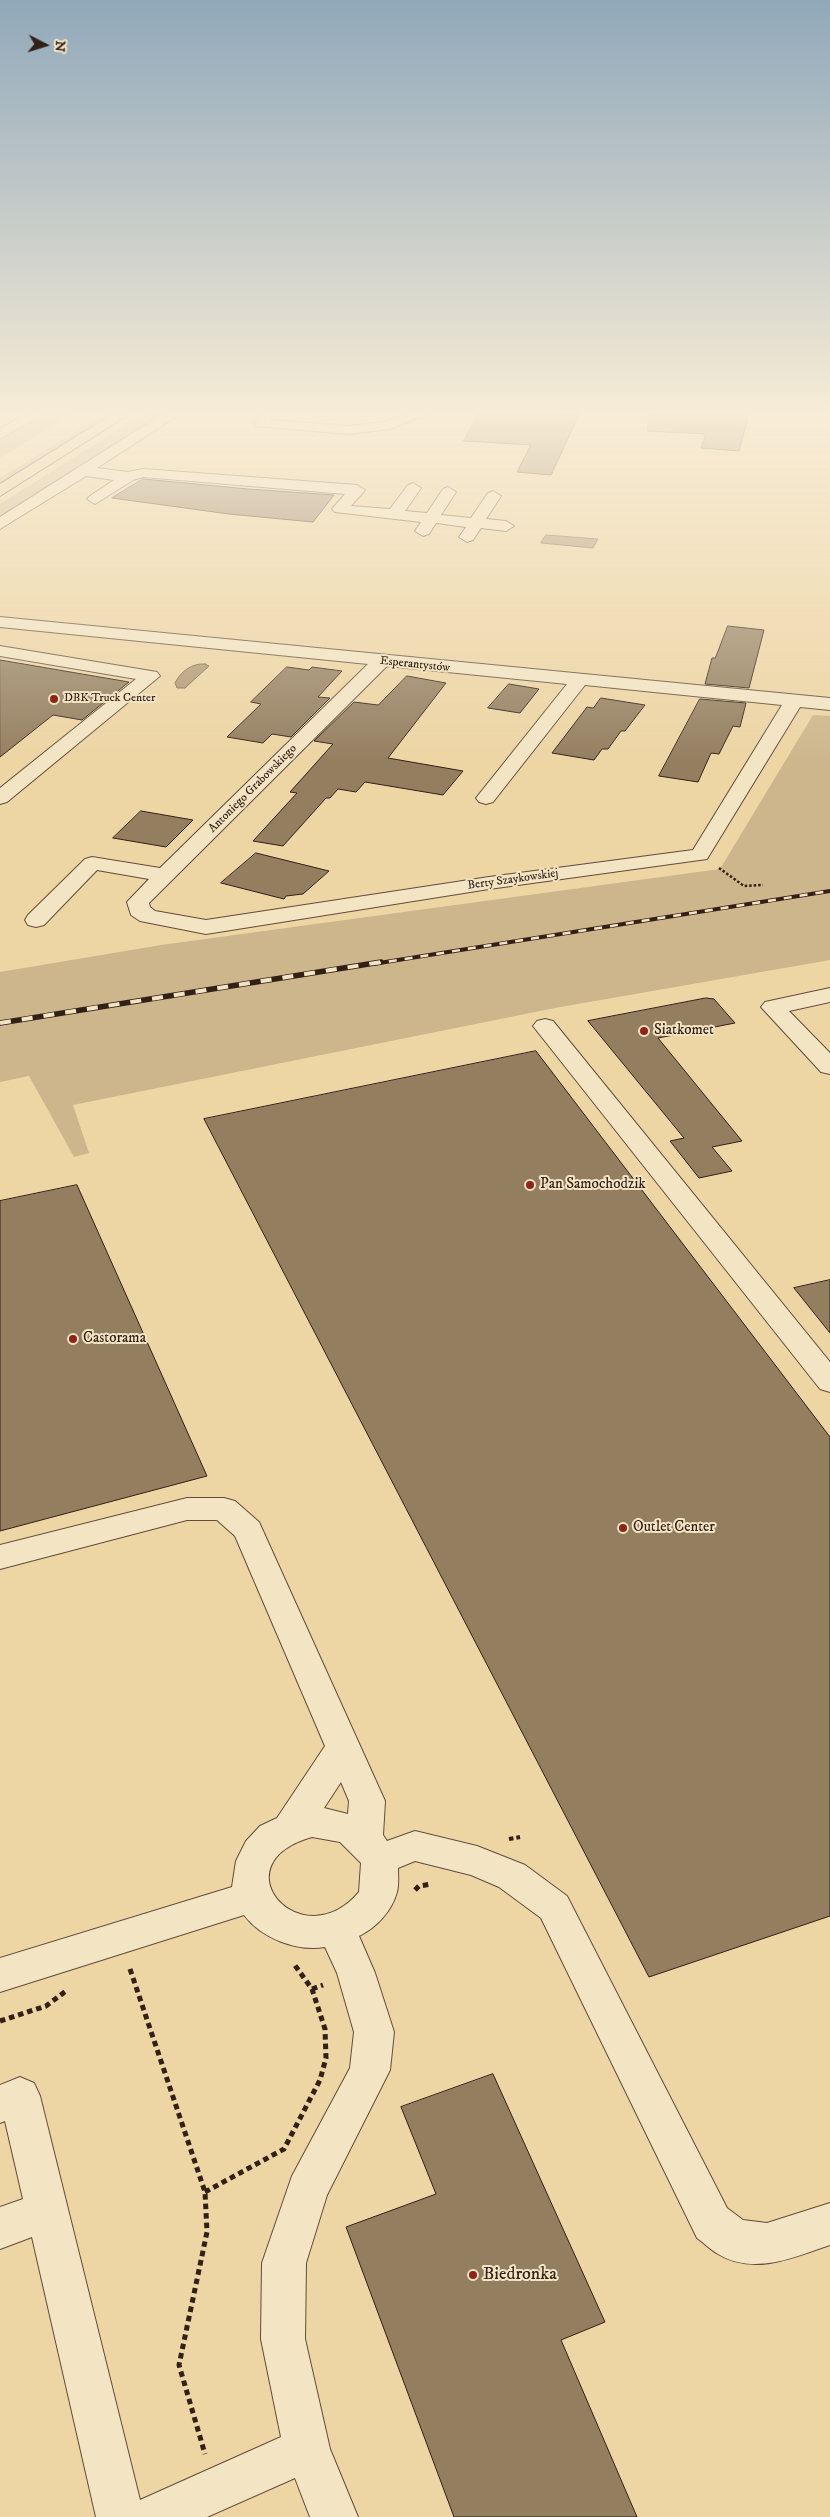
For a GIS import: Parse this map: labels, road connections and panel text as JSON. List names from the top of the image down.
{
  "streets": {
    "street": ["Esperantystów", "Antoniego Grabowskiego", "Berty Szaykowskiej"]
  },
  "crossings": [
    ["Esperantystów", "Antoniego Grabowskiego"],
    ["Antoniego Grabowskiego", "Berty Szaykowskiej"]
  ],
  "places": [
    "DBK Truck Center",
    "Siatkomet",
    "Pan Samochodzik",
    "Castorama",
    "Outlet Center",
    "Biedronka"
  ],
  "north": "right"
}
